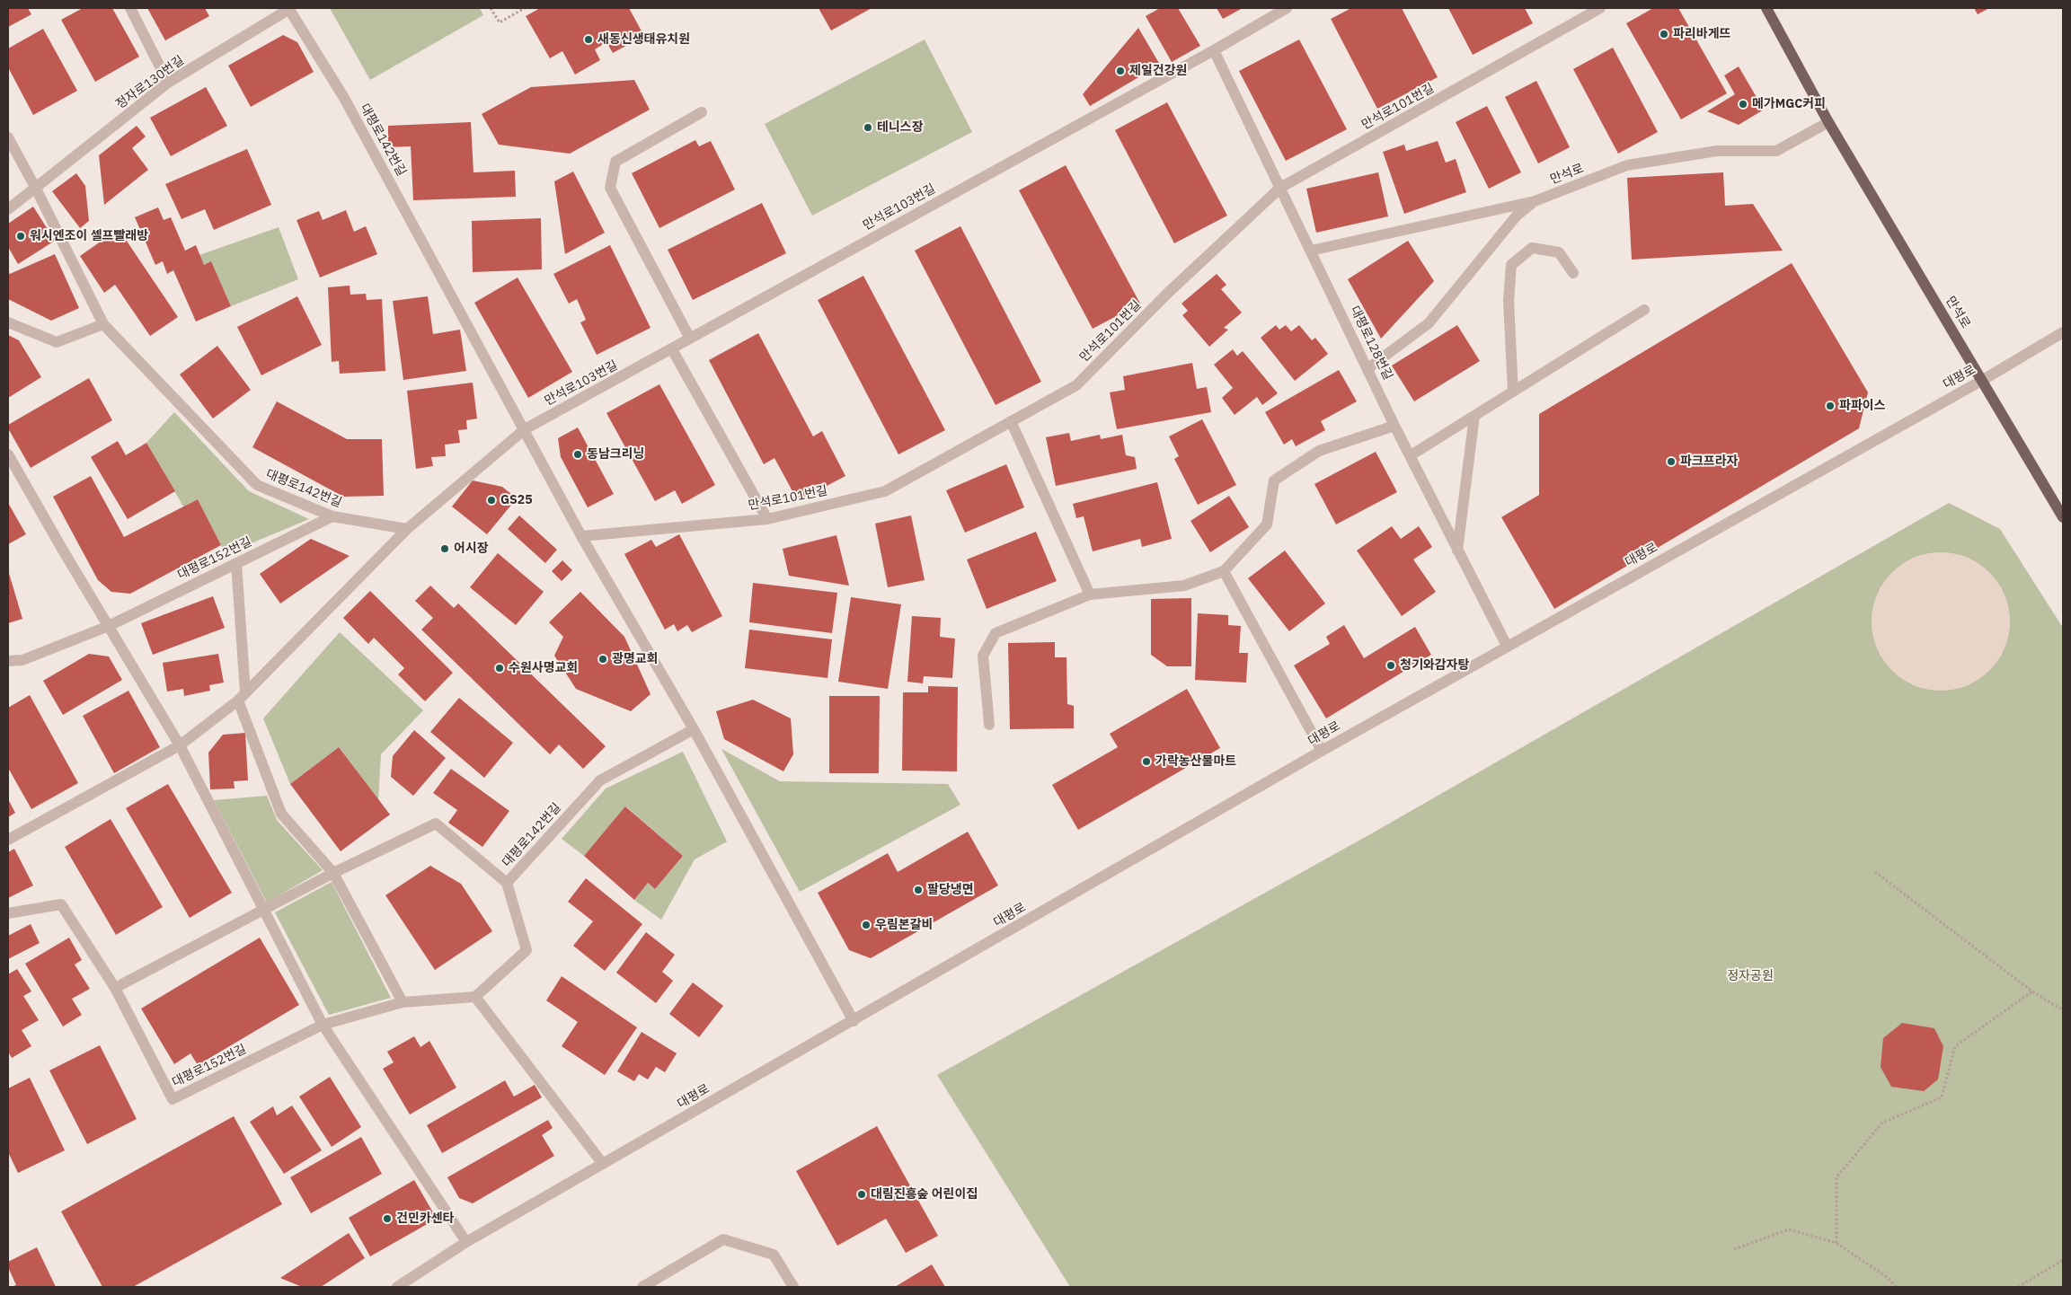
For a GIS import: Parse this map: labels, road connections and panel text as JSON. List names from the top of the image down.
{
  "streets": {
    "main road": ["만석로"],
    "street": [
      "정자로130번길",
      "만석로101번길",
      "대평로142번길",
      "만석로103번길",
      "대평로128번길",
      "대평로",
      "대평로152번길"
    ]
  },
  "crossings": [
    ["정자로130번길", "대평로142번길"],
    ["만석로101번길", "대평로142번길"],
    ["만석로101번길", "대평로128번길"],
    ["대평로142번길", "만석로103번길"],
    ["대평로142번길", "대평로"],
    ["대평로142번길", "대평로152번길"],
    ["만석로", "대평로128번길"],
    ["만석로", "대평로"],
    ["만석로103번길", "대평로128번길"],
    ["대평로128번길", "대평로"]
  ],
  "parks": ["정자공원"],
  "places": [
    "파리바게뜨",
    "새동신생태유치원",
    "제일건강원",
    "메가MGC커피",
    "테니스장",
    "워시엔조이 셀프빨래방",
    "파파이스",
    "동남크리닝",
    "파크프라자",
    "GS25",
    "어시장",
    "광명교회",
    "청기와감자탕",
    "수원사명교회",
    "가락농산물마트",
    "팔당냉면",
    "우림본갈비",
    "대림진흥숲 어린이집",
    "건민카센타"
  ]
}
